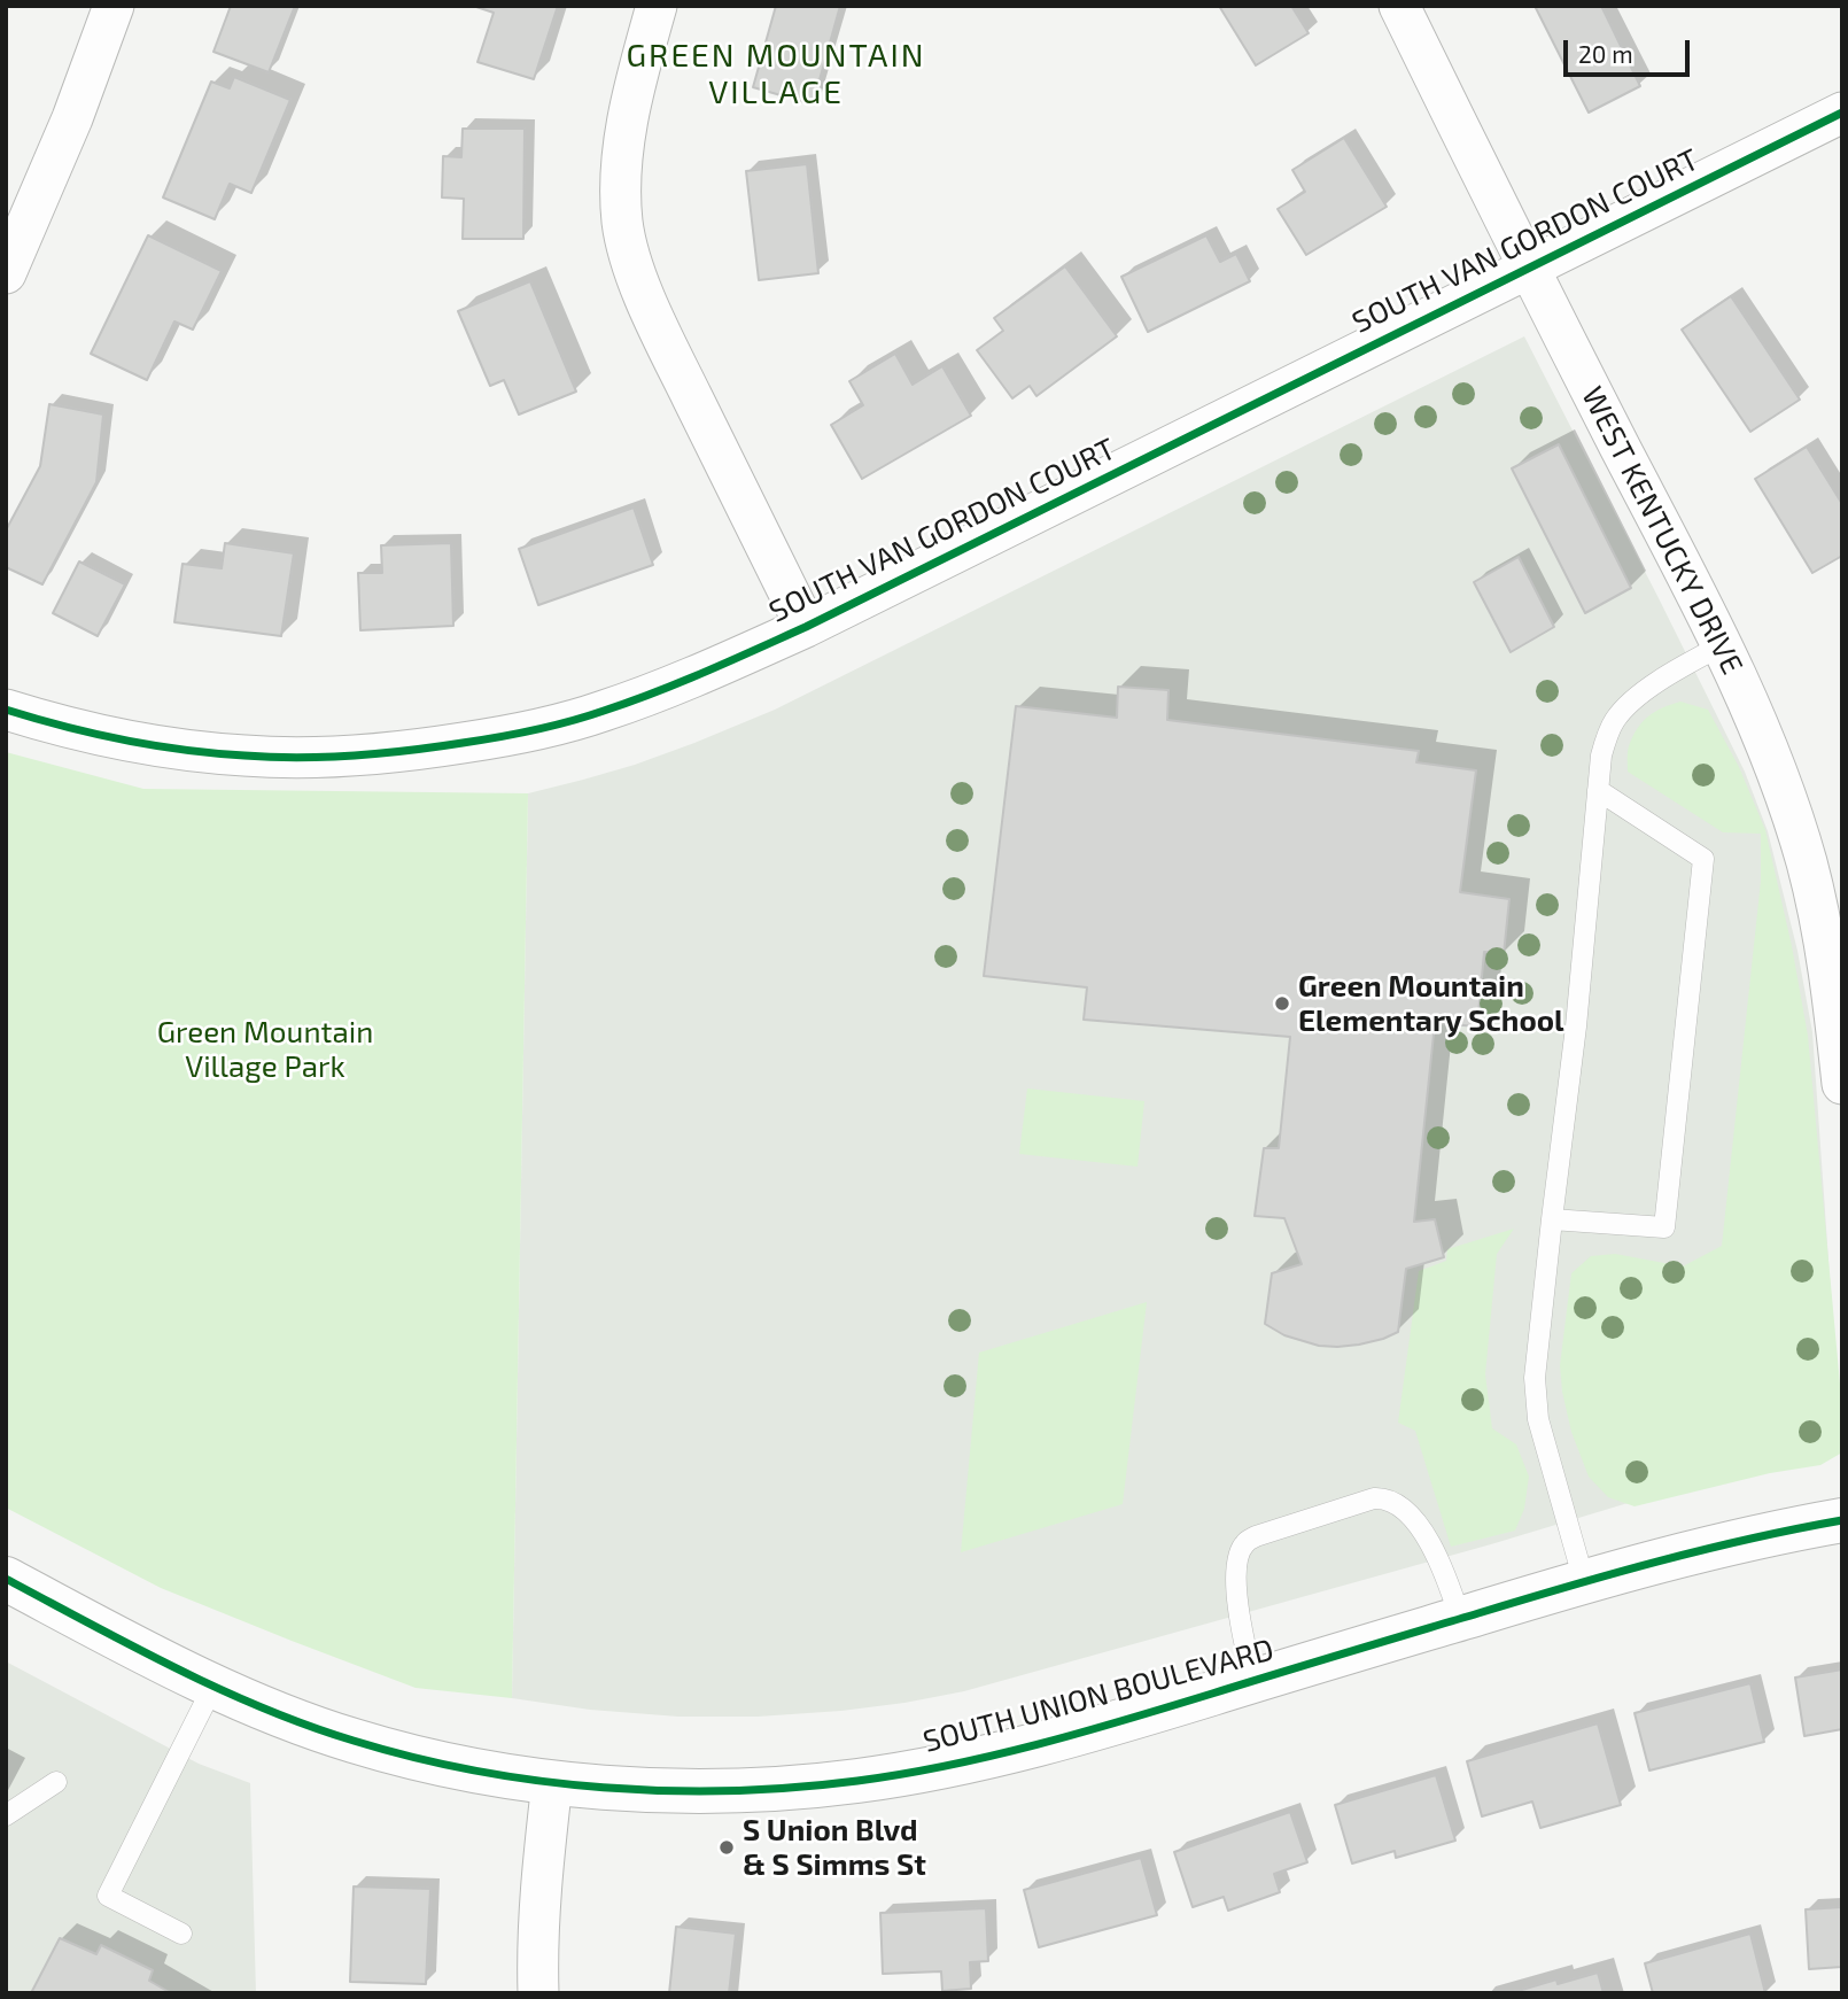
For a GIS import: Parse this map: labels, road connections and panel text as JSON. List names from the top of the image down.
{
  "streets": {
    "main road": ["SOUTH UNION BOULEVARD"],
    "street": ["SOUTH VAN GORDON COURT", "WEST KENTUCKY DRIVE"]
  },
  "crossings": [
    ["SOUTH VAN GORDON COURT", "WEST KENTUCKY DRIVE"]
  ],
  "districts": ["GREEN MOUNTAIN VILLAGE"],
  "parks": ["Green Mountain Village Park"],
  "places": ["Green Mountain Elementary School", "S Union Blvd & S Simms St"],
  "scale_bar": "20 m"
}
